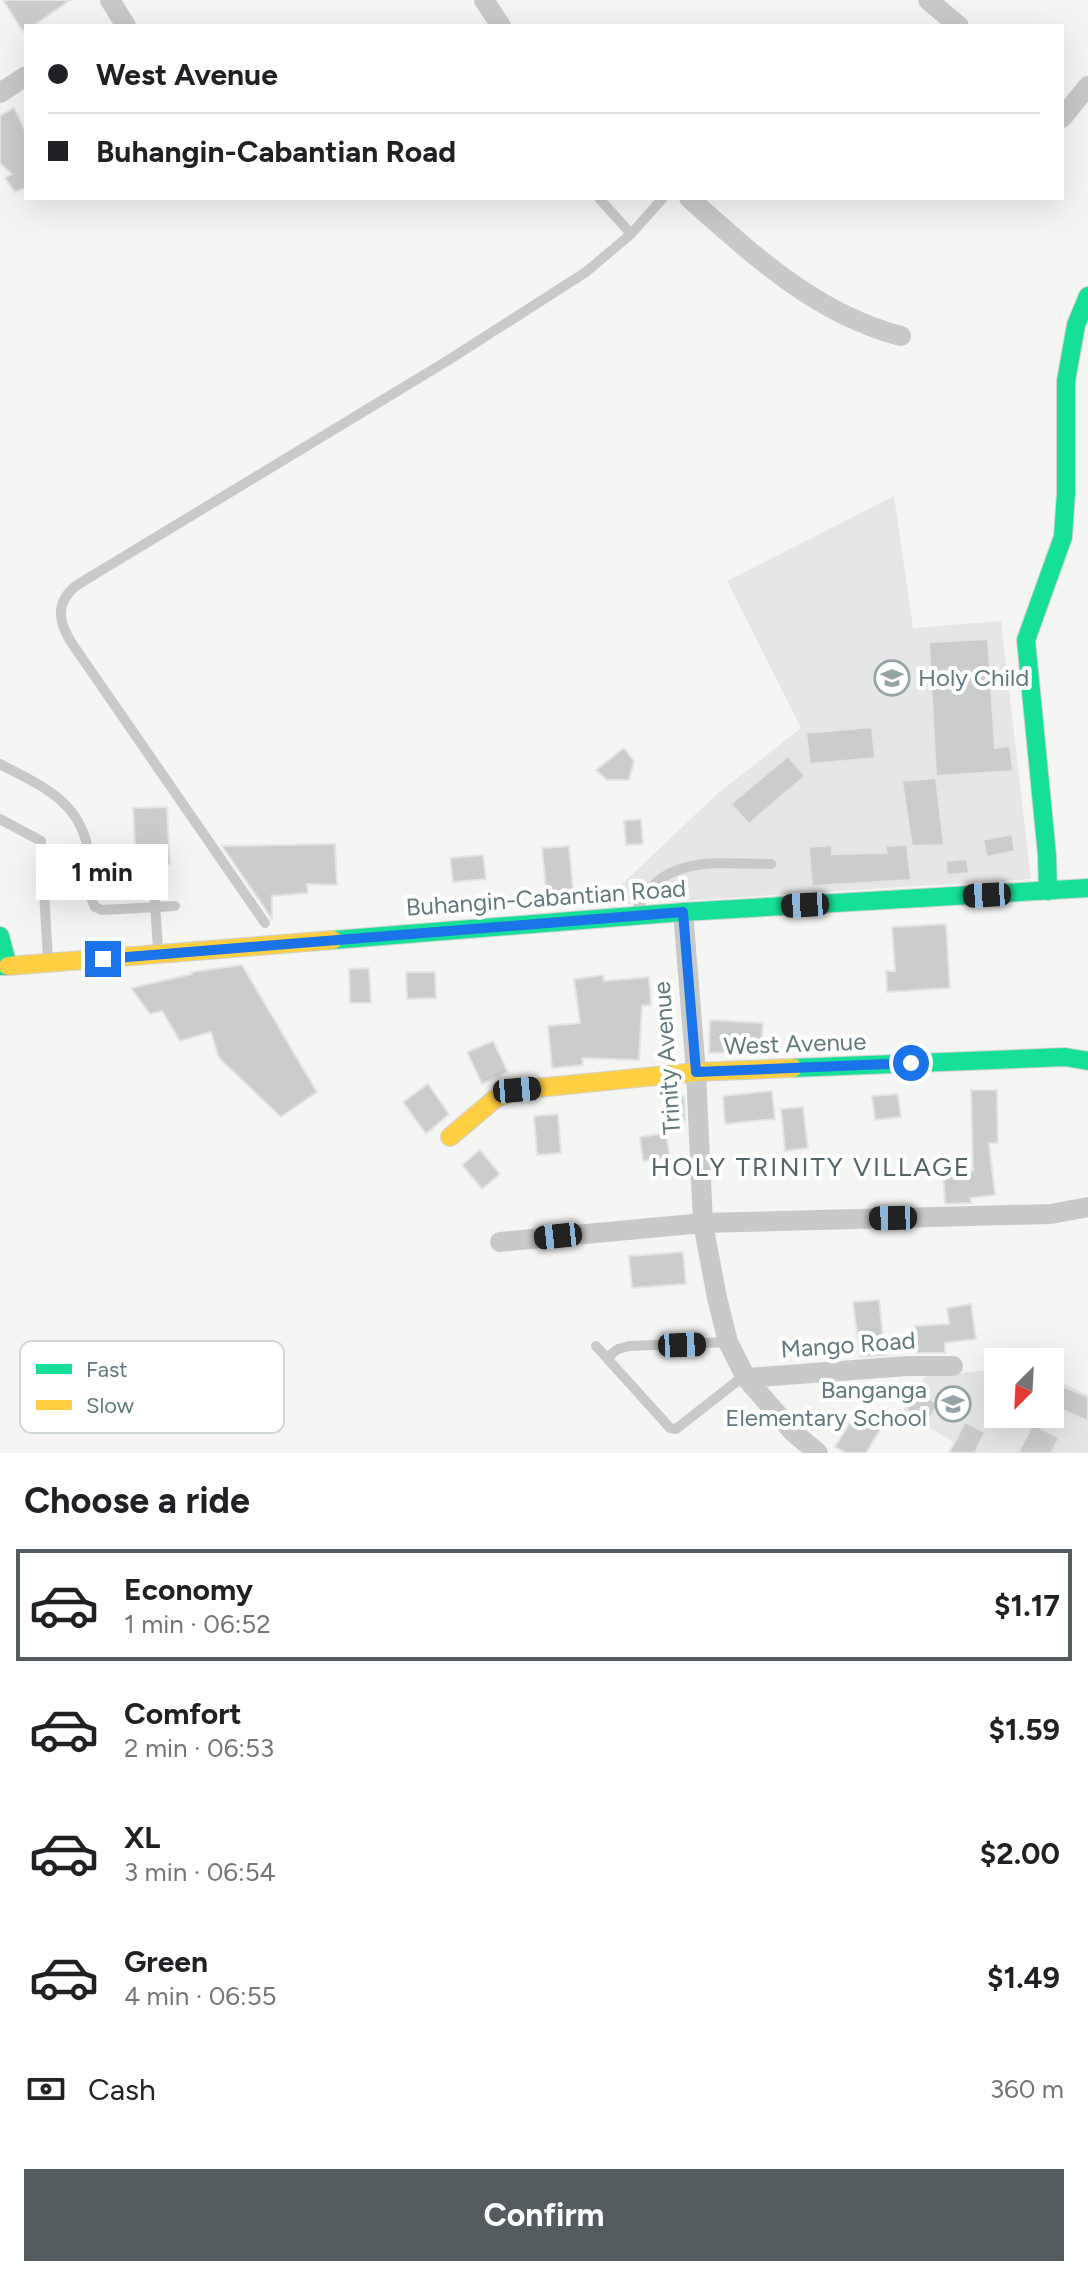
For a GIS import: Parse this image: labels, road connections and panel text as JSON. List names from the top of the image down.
{
  "streets": {
    "street": [
      "Buhangin-Cabantian Road",
      "West Avenue",
      "Trinity Avenue",
      "Mango Road"
    ]
  },
  "crossings": [
    ["Buhangin-Cabantian Road", "Trinity Avenue"],
    ["West Avenue", "Trinity Avenue"],
    ["Trinity Avenue", "Mango Road"]
  ],
  "districts": ["HOLY TRINITY VILLAGE"],
  "places": {
    "school or university": ["Holy Child", "Banganga Elementary School"]
  },
  "legend": ["Fast", "Slow"],
  "north": "bottom left",
  "page": {
    "banner": ["West Avenue", "Buhangin-Cabantian Road"],
    "bubble": "1 min",
    "heading": "Choose a ride",
    "list": [
      {
        "name": "Economy",
        "note": "1 min · 06:52",
        "value": "$1.17"
      },
      {
        "name": "Comfort",
        "note": "2 min · 06:53",
        "value": "$1.59"
      },
      {
        "name": "XL",
        "note": "3 min · 06:54",
        "value": "$2.00"
      },
      {
        "name": "Green",
        "note": "4 min · 06:55",
        "value": "$1.49"
      }
    ],
    "pay": ["Cash", "360 m"],
    "buttons": "Confirm"
  }
}
